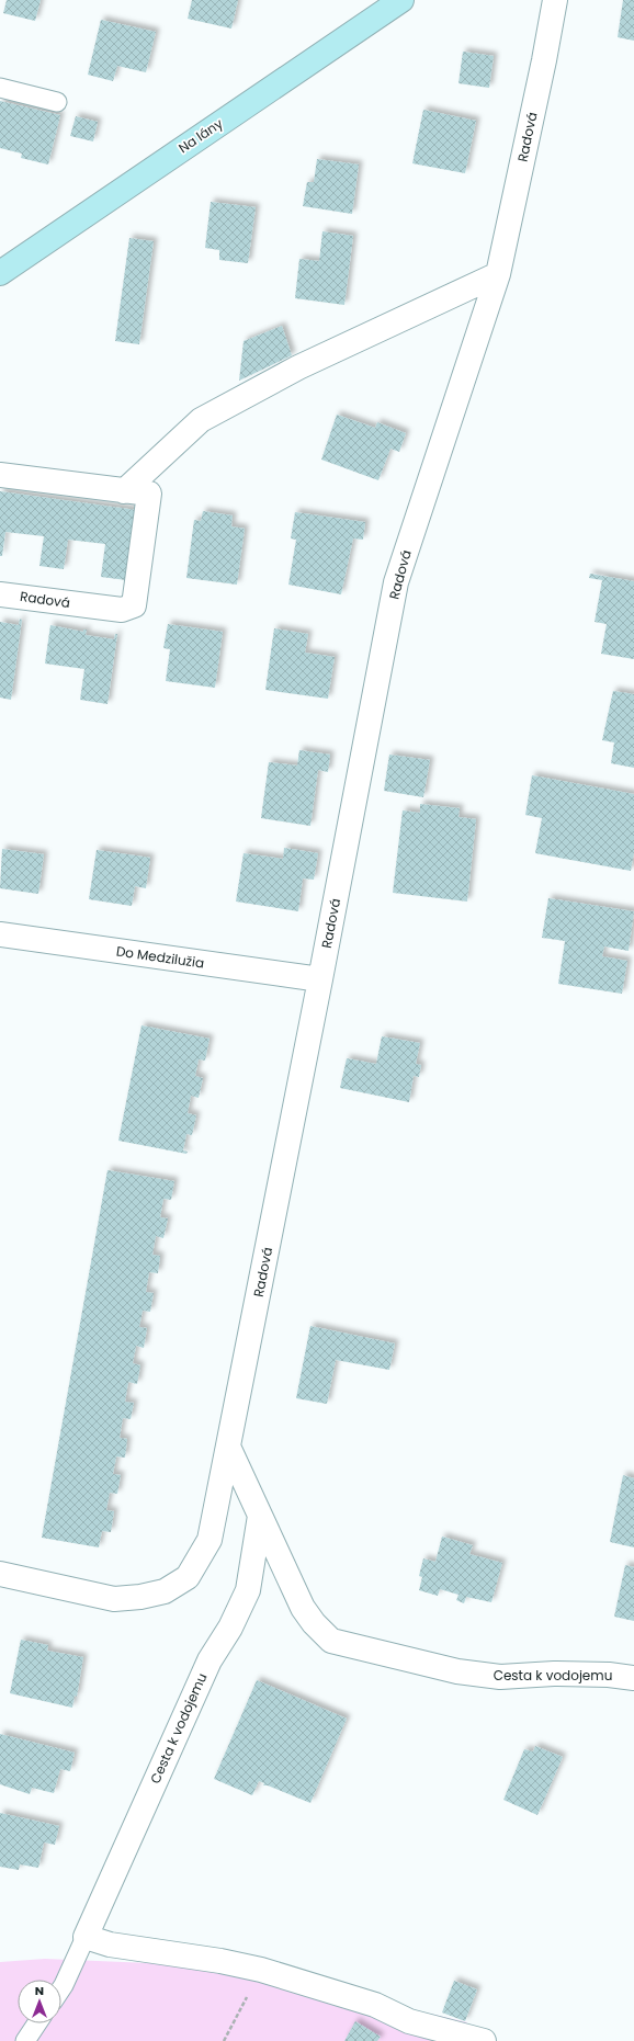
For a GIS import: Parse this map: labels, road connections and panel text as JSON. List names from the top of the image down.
{
  "streets": {
    "street": [
      "Na lány",
      "Radová",
      "Do Medzilužia",
      "Cesta k vodojemu"
    ]
  },
  "crossings": [
    ["Radová", "Do Medzilužia"],
    ["Radová", "Cesta k vodojemu"]
  ],
  "north": "top"
}
